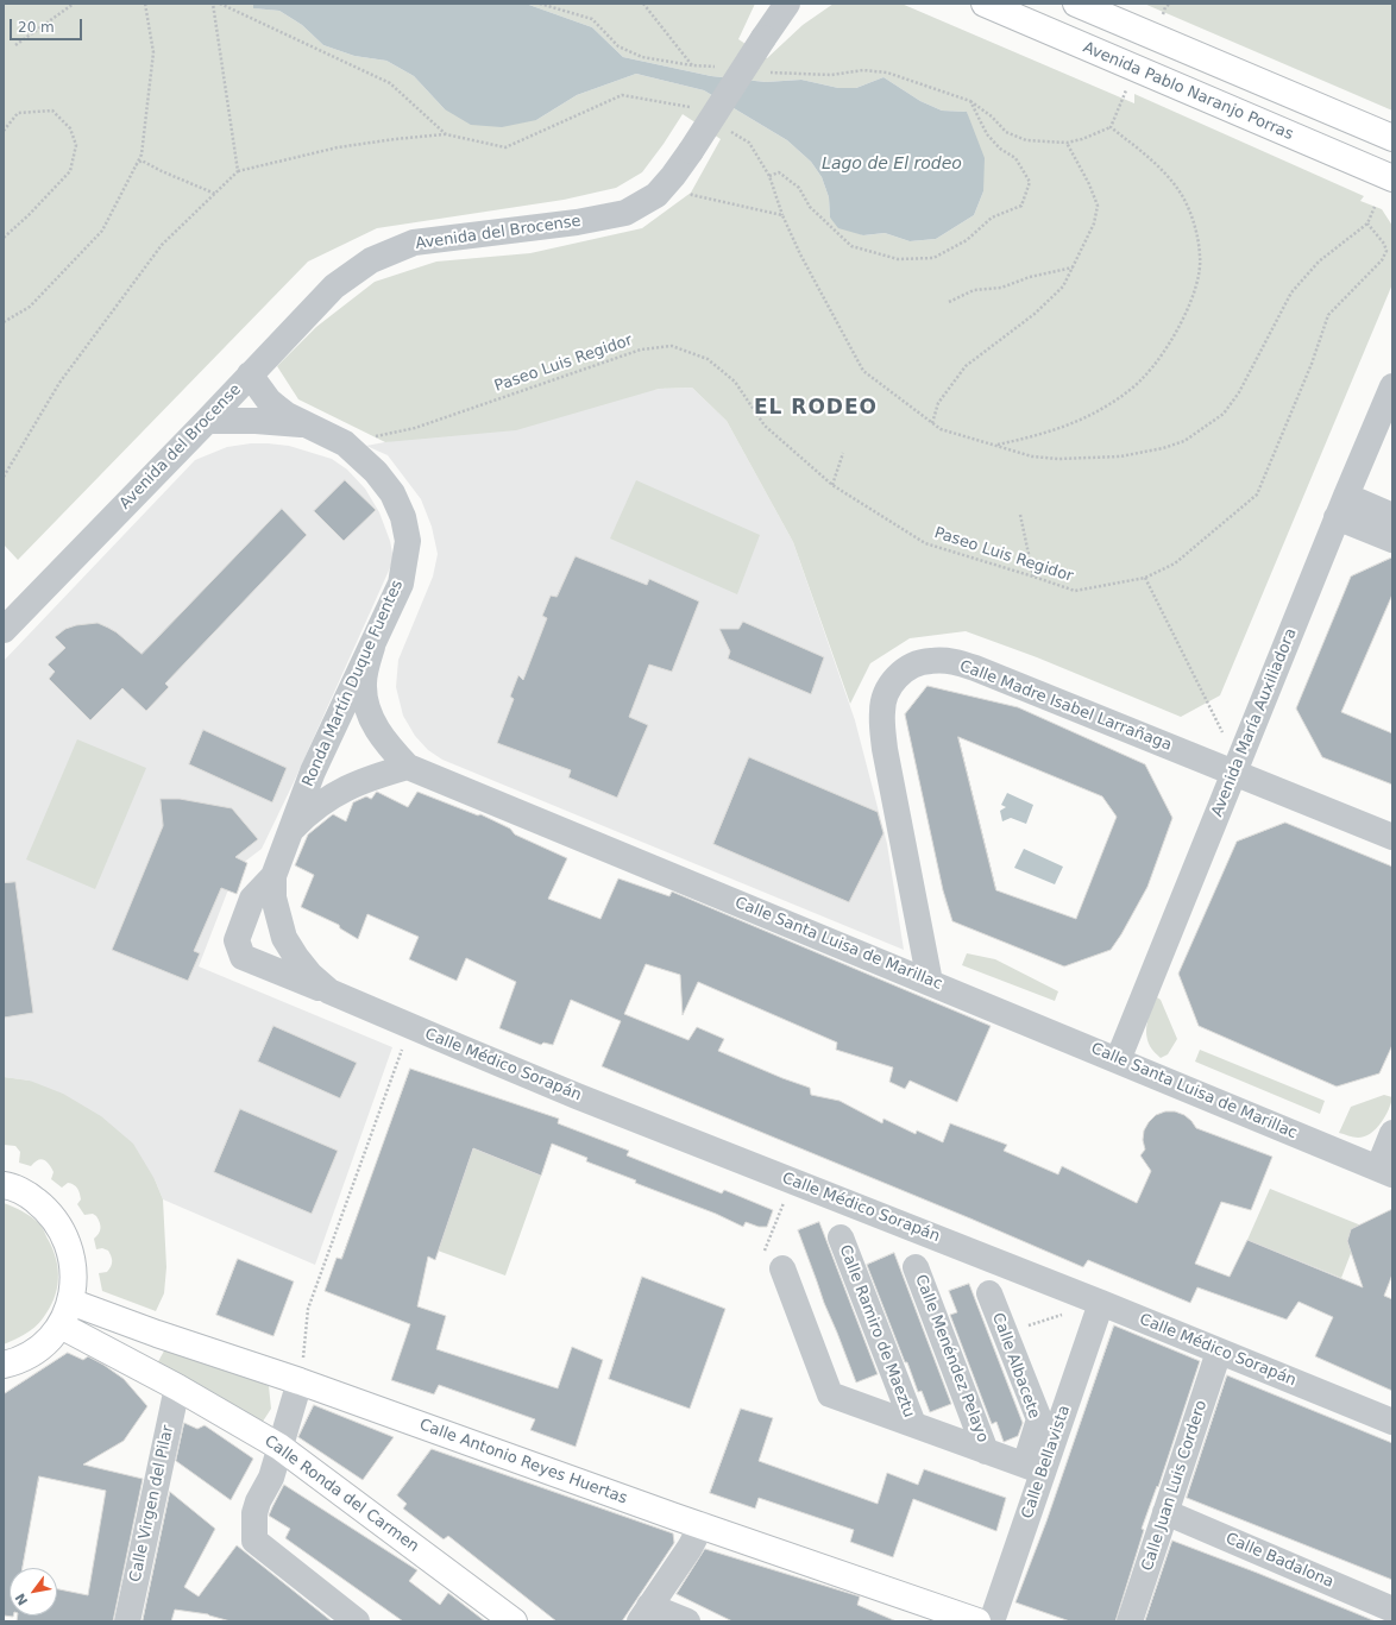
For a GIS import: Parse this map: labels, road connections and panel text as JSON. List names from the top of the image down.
{
  "streets": {
    "main road": ["Avenida Pablo Naranjo Porras", "Calle Antonio Reyes Huertas", "Calle Ronda del Carmen"],
    "street": [
      "Avenida del Brocense",
      "Ronda Martín Duque Fuentes",
      "Calle Madre Isabel Larrañaga",
      "Avenida María Auxiliadora",
      "Calle Santa Luisa de Marillac",
      "Calle Médico Sorapán",
      "Calle Ramiro de Maeztu",
      "Calle Menéndez Pelayo",
      "Calle Albacete",
      "Calle Bellavista",
      "Calle Juan Luis Cordero",
      "Calle Virgen del Pilar",
      "Calle Badalona"
    ],
    "path": ["Paseo Luis Regidor"]
  },
  "crossings": [
    ["Avenida del Brocense", "Ronda Martín Duque Fuentes"],
    ["Paseo Luis Regidor", "Ronda Martín Duque Fuentes"],
    ["Ronda Martín Duque Fuentes", "Calle Santa Luisa de Marillac"],
    ["Ronda Martín Duque Fuentes", "Calle Médico Sorapán"],
    ["Calle Madre Isabel Larrañaga", "Avenida María Auxiliadora"],
    ["Calle Madre Isabel Larrañaga", "Calle Santa Luisa de Marillac"],
    ["Avenida María Auxiliadora", "Calle Santa Luisa de Marillac"],
    ["Calle Médico Sorapán", "Calle Bellavista"],
    ["Calle Médico Sorapán", "Calle Juan Luis Cordero"],
    ["Calle Albacete", "Calle Bellavista"],
    ["Calle Juan Luis Cordero", "Calle Badalona"],
    ["Calle Ronda del Carmen", "Calle Virgen del Pilar"]
  ],
  "districts": ["EL RODEO"],
  "water": ["Lago de El rodeo"],
  "scale_bar": "20 m",
  "north": "bottom left"
}
